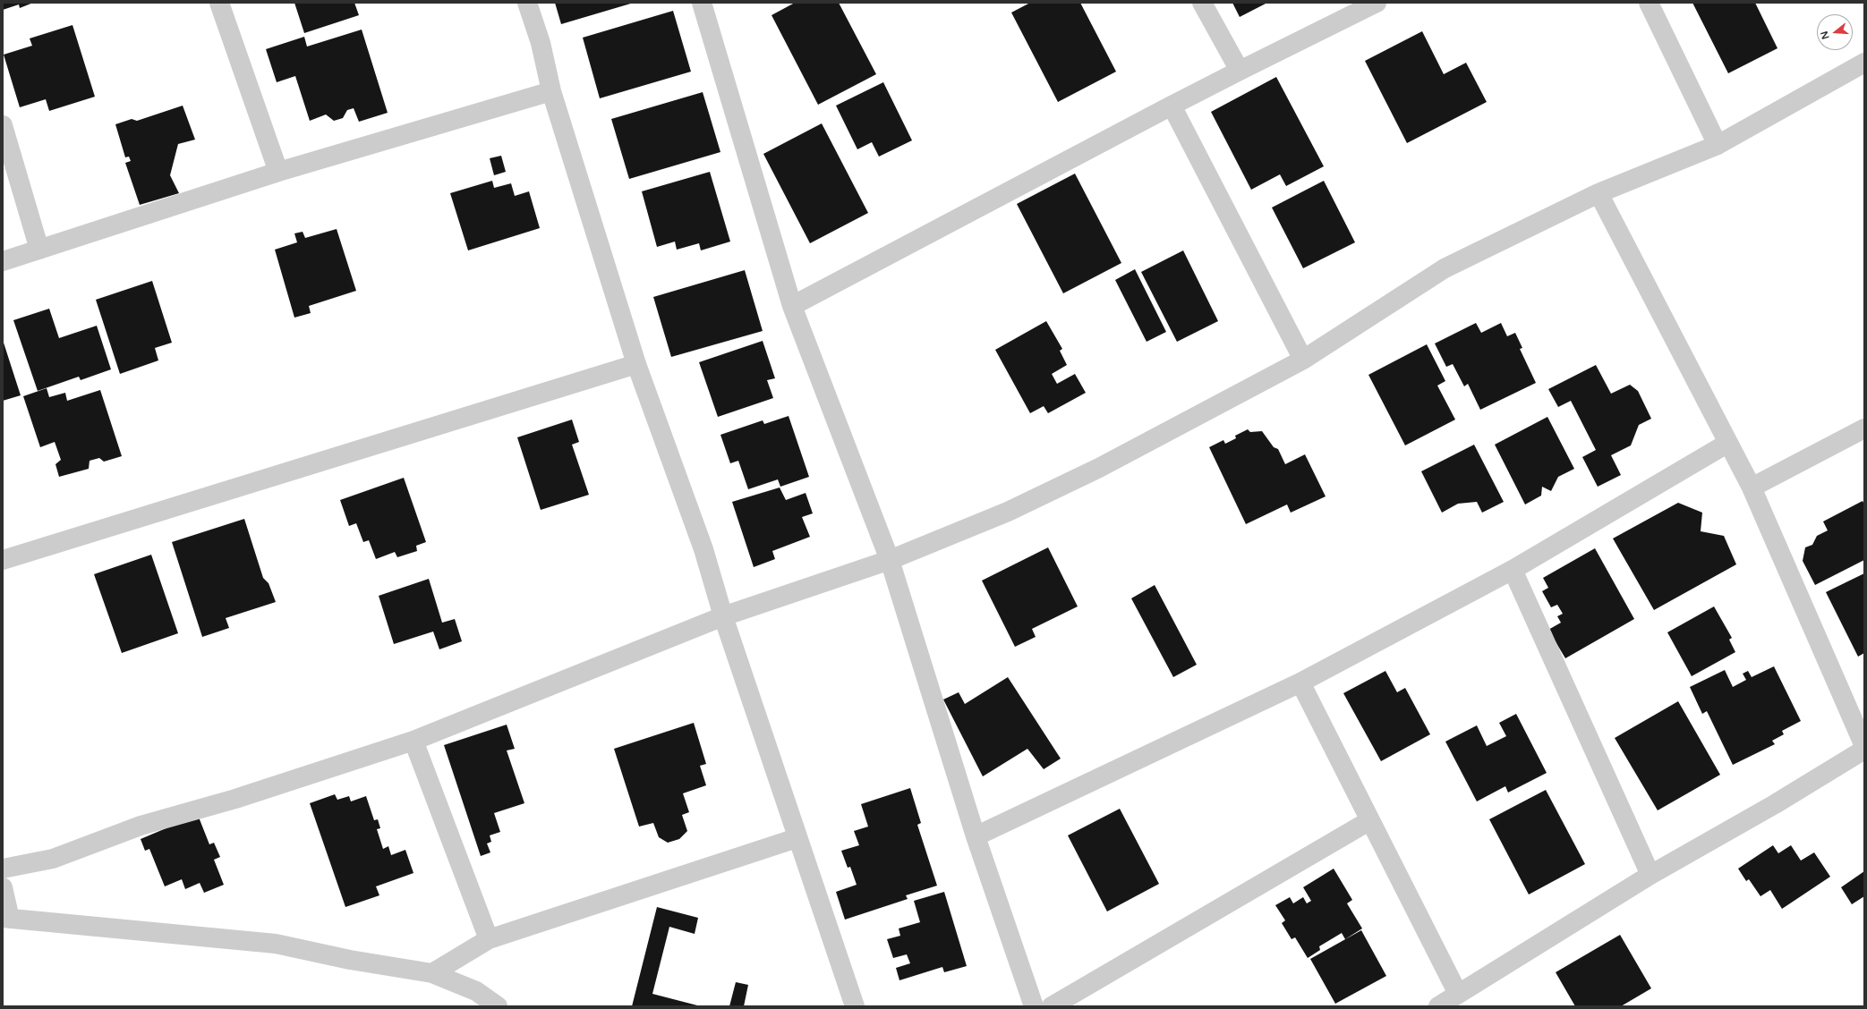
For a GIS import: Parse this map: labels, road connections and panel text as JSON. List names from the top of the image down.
{
  "north": "left"
}
